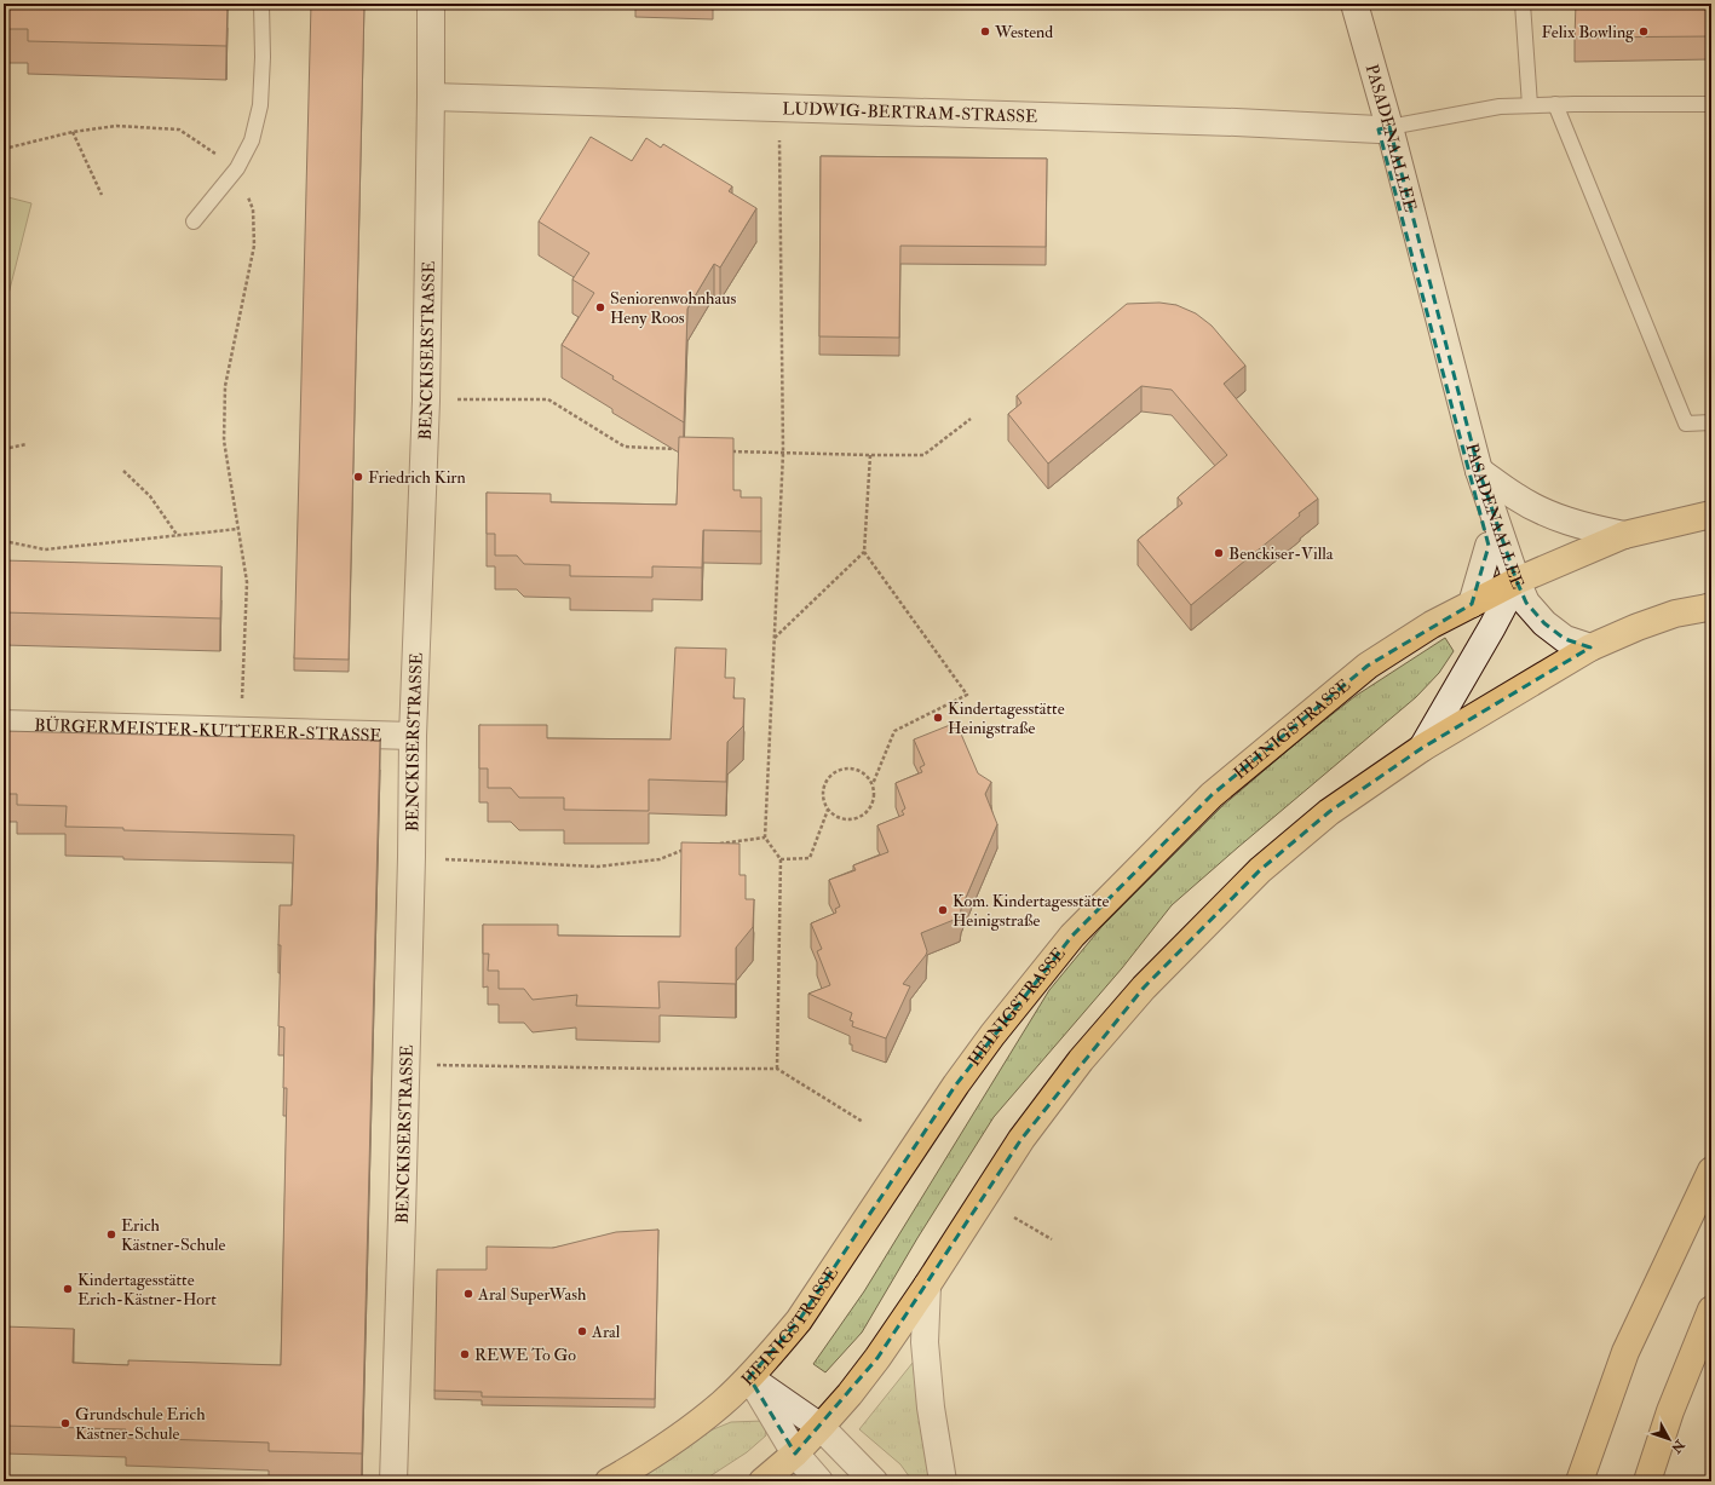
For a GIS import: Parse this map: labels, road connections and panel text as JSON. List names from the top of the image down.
{
  "streets": {
    "main road": ["HEINIGSTRASSE"],
    "street": [
      "LUDWIG-BERTRAM-STRASSE",
      "PASADENAALLEE",
      "BENCKISERSTRASSE",
      "BÜRGERMEISTER-KUTTERER-STRASSE"
    ]
  },
  "crossings": [
    ["LUDWIG-BERTRAM-STRASSE", "PASADENAALLEE"],
    ["LUDWIG-BERTRAM-STRASSE", "BENCKISERSTRASSE"],
    ["PASADENAALLEE", "HEINIGSTRASSE"],
    ["BENCKISERSTRASSE", "BÜRGERMEISTER-KUTTERER-STRASSE"]
  ],
  "places": [
    "Westend",
    "Felix Bowling",
    "Seniorenwohnhaus Heny Roos",
    "Friedrich Kirn",
    "Benckiser-Villa",
    "Kindertagesstätte Heinigstraße",
    "Kom. Kindertagesstätte Heinigstraße",
    "Erich Kästner-Schule",
    "Kindertagesstätte Erich-Kästner-Hort",
    "Aral SuperWash",
    "Aral",
    "REWE To Go",
    "Grundschule Erich Kästner-Schule"
  ],
  "north": "bottom right"
}
